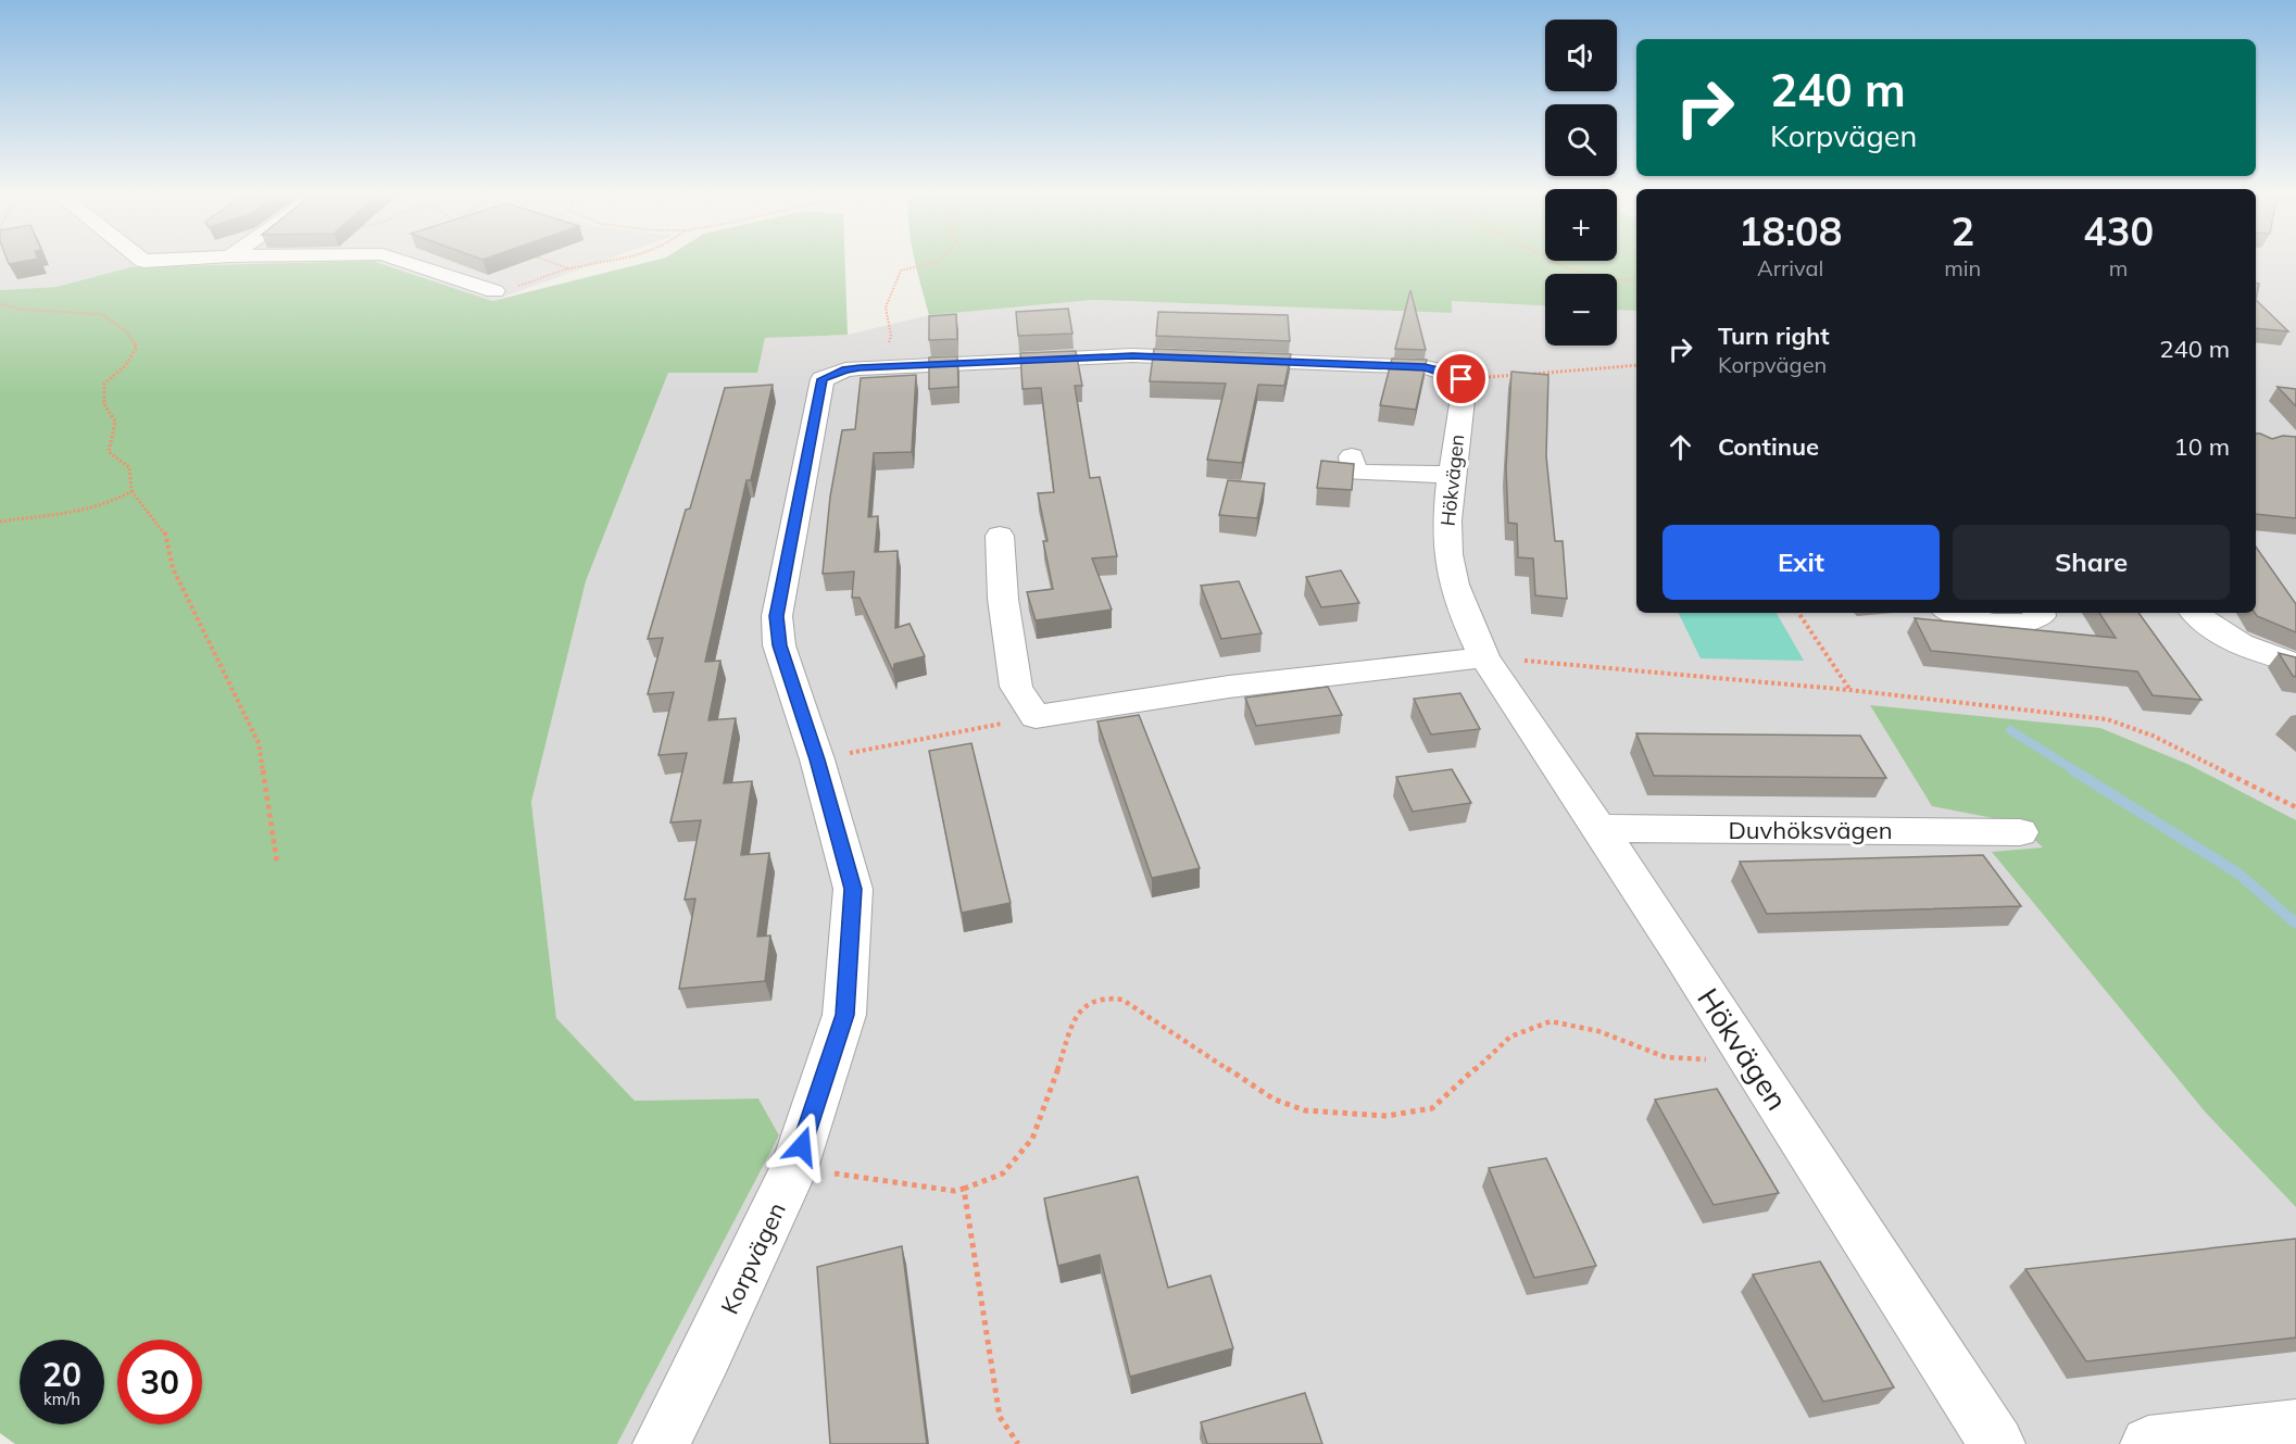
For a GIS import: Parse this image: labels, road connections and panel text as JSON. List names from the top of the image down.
{
  "streets": {
    "street": ["Hökvägen", "Duvhöksvägen", "Korpvägen"]
  },
  "crossings": [
    ["Hökvägen", "Duvhöksvägen"],
    ["Hökvägen", "Korpvägen"]
  ],
  "page": {
    "map_buttons": ["+", "−"],
    "turn": ["240 m", "Korpvägen"],
    "eta": [
      "18:08",
      "Arrival",
      "2",
      "min",
      "430",
      "m"
    ],
    "list": [
      {
        "name": "Turn right",
        "note": "Korpvägen",
        "value": "240 m"
      },
      {
        "name": "Continue",
        "value": "10 m"
      }
    ],
    "buttons": ["Exit", "Share"],
    "speed": "20 km/h",
    "limit": "30"
  }
}
